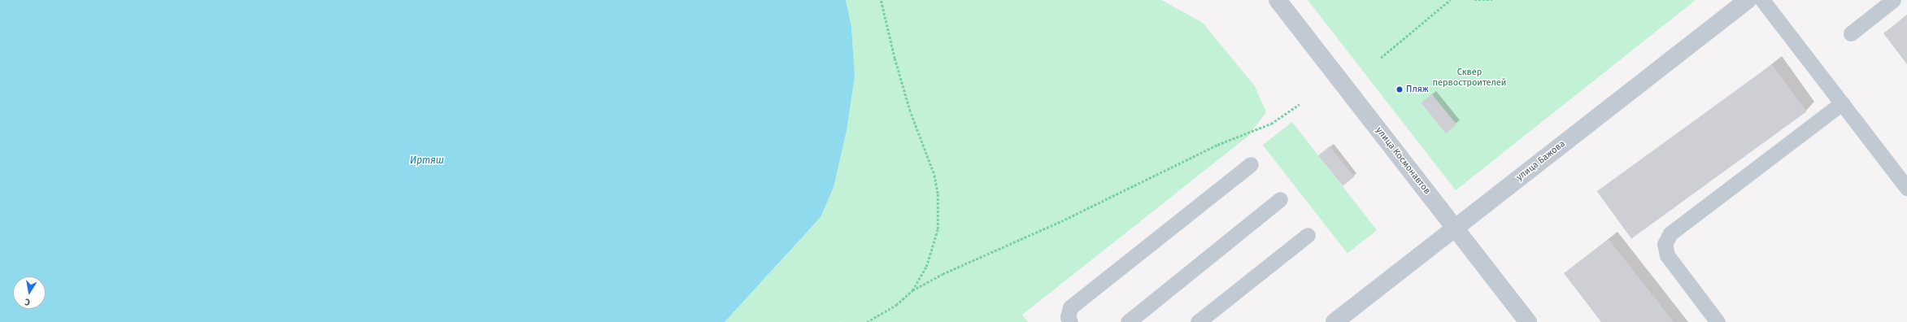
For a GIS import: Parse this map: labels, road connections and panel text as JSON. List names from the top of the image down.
{
  "streets": {
    "street": ["улица Космонавтов", "улица Бажова"]
  },
  "crossings": [
    ["улица Космонавтов", "улица Бажова"]
  ],
  "water": ["Иртяш"],
  "parks": ["Сквер первостроителей"],
  "places": ["Пляж"],
  "north": "bottom"
}
